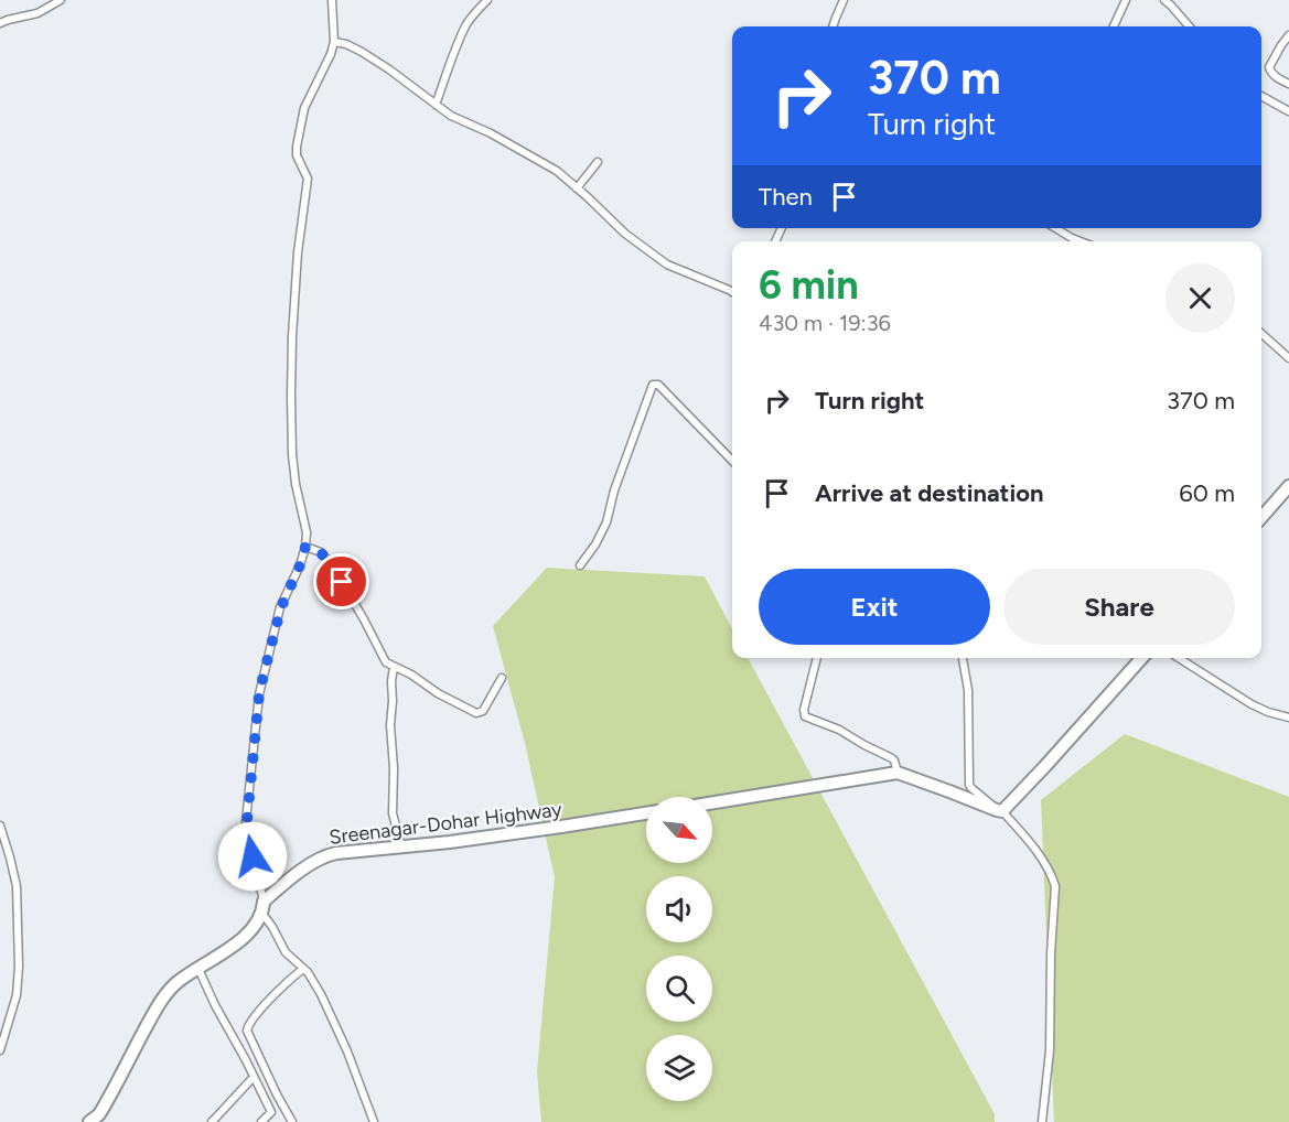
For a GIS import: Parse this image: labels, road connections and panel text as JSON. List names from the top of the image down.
{
  "streets": {
    "main road": ["Sreenagar-Dohar Highway"]
  },
  "north": "bottom right",
  "page": {
    "turn": ["370 m", "Turn right"],
    "then": "Then",
    "heading": ["6 min", "430 m · 19:36"],
    "list": [
      {
        "name": "Turn right",
        "value": "370 m"
      },
      {
        "name": "Arrive at destination",
        "value": "60 m"
      }
    ],
    "buttons": ["Exit", "Share"]
  }
}
